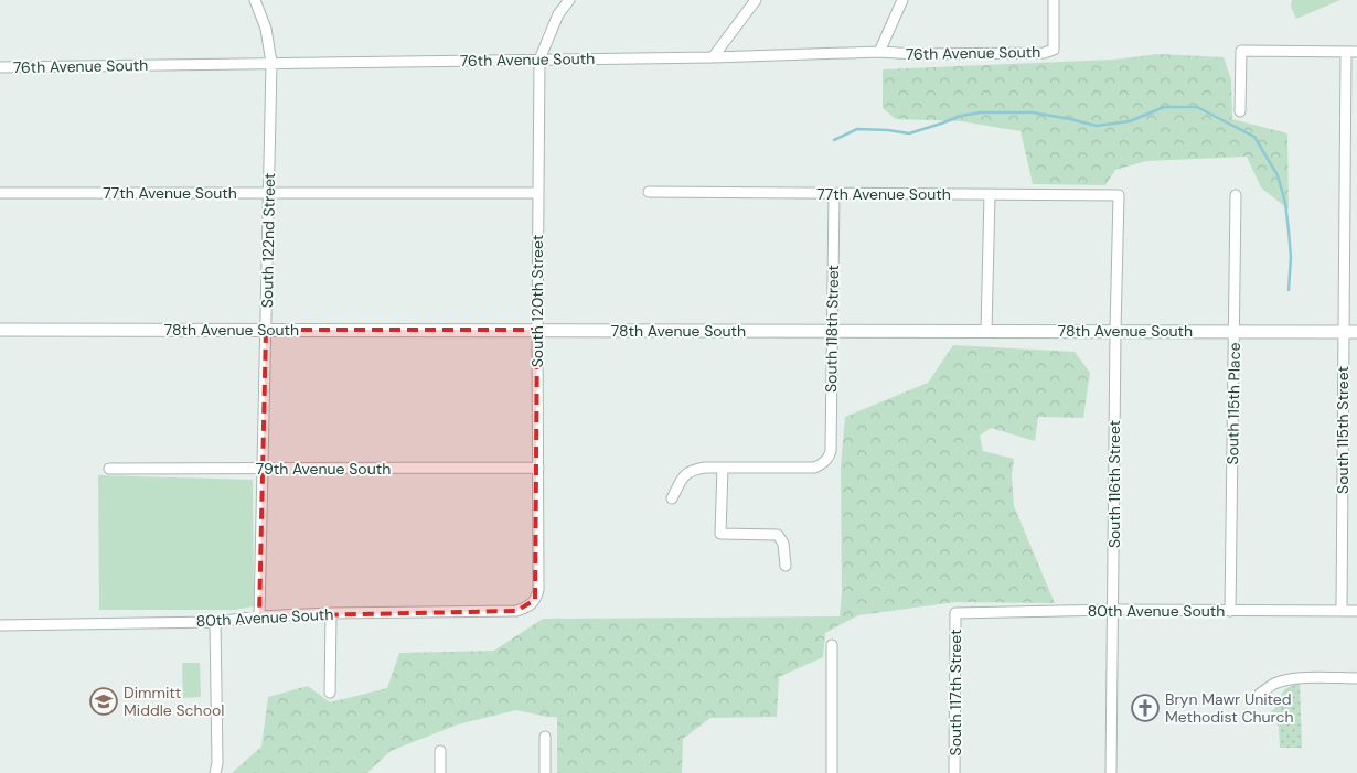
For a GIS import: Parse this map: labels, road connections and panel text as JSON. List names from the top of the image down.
{
  "streets": {
    "street": [
      "76th Avenue South",
      "77th Avenue South",
      "South 122nd Street",
      "South 120th Street",
      "South 118th Street",
      "78th Avenue South",
      "South 115th Place",
      "South 115th Street",
      "79th Avenue South",
      "South 116th Street",
      "80th Avenue South",
      "South 117th Street"
    ]
  },
  "crossings": [
    ["76th Avenue South", "South 122nd Street"],
    ["76th Avenue South", "South 120th Street"],
    ["77th Avenue South", "South 122nd Street"],
    ["77th Avenue South", "South 120th Street"],
    ["77th Avenue South", "South 118th Street"],
    ["77th Avenue South", "South 116th Street"],
    ["South 122nd Street", "78th Avenue South"],
    ["South 122nd Street", "79th Avenue South"],
    ["South 122nd Street", "80th Avenue South"],
    ["South 120th Street", "78th Avenue South"],
    ["South 120th Street", "79th Avenue South"],
    ["South 120th Street", "80th Avenue South"],
    ["South 118th Street", "78th Avenue South"],
    ["78th Avenue South", "South 115th Place"],
    ["78th Avenue South", "South 115th Street"],
    ["78th Avenue South", "South 116th Street"],
    ["South 115th Place", "80th Avenue South"],
    ["South 115th Street", "80th Avenue South"],
    ["South 116th Street", "80th Avenue South"],
    ["80th Avenue South", "South 117th Street"]
  ],
  "places": {
    "school or university": ["Dimmitt Middle School"],
    "church": ["Bryn Mawr United Methodist Church"]
  }
}
